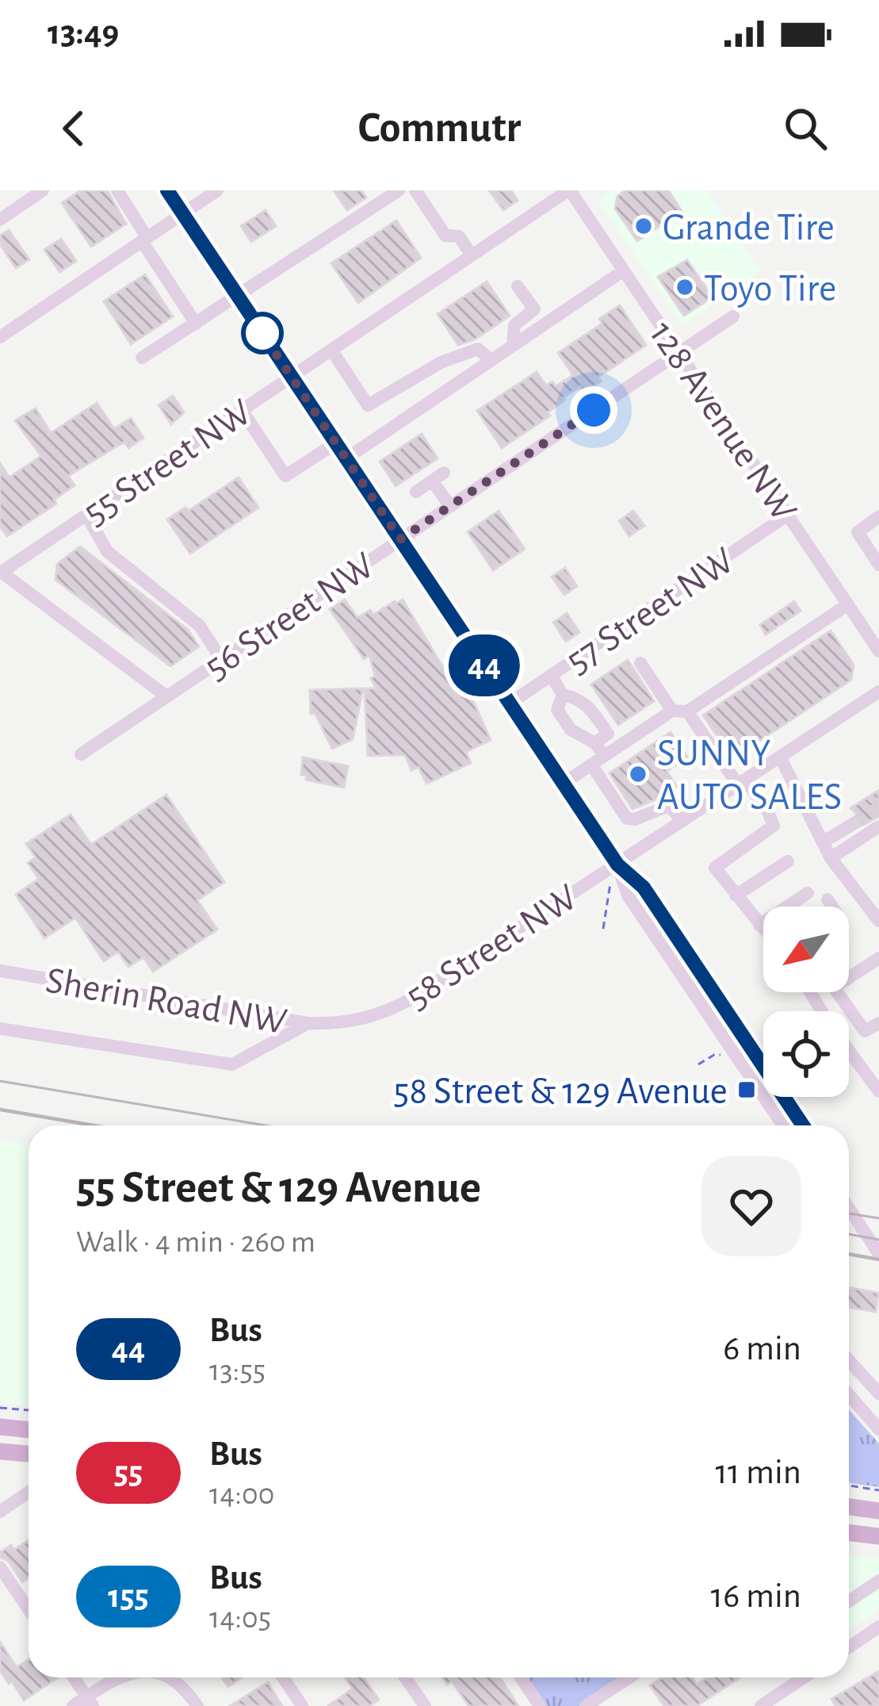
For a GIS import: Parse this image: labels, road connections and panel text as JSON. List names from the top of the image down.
{
  "streets": {
    "street": [
      "128 Avenue NW",
      "55 Street NW",
      "57 Street NW",
      "56 Street NW",
      "58 Street NW",
      "Sherin Road NW"
    ]
  },
  "crossings": [
    ["128 Avenue NW", "55 Street NW"],
    ["128 Avenue NW", "57 Street NW"],
    ["128 Avenue NW", "56 Street NW"],
    ["58 Street NW", "Sherin Road NW"]
  ],
  "places": {
    "other": ["Grande Tire", "Toyo Tire", "SUNNY AUTO SALES"],
    "transit": ["58 Street & 129 Avenue"]
  },
  "lines": ["bus line 44"],
  "north": "bottom left",
  "page": {
    "status": "13:49",
    "header": "Commutr",
    "on_map": "44",
    "heading": ["55 Street & 129 Avenue", "Walk · 4 min · 260 m"],
    "list": [
      {
        "mark": "44",
        "name": "Bus",
        "note": "13:55",
        "value": "6 min"
      },
      {
        "mark": "55",
        "name": "Bus",
        "note": "14:00",
        "value": "11 min"
      },
      {
        "mark": "155",
        "name": "Bus",
        "note": "14:05",
        "value": "16 min"
      }
    ]
  }
}
